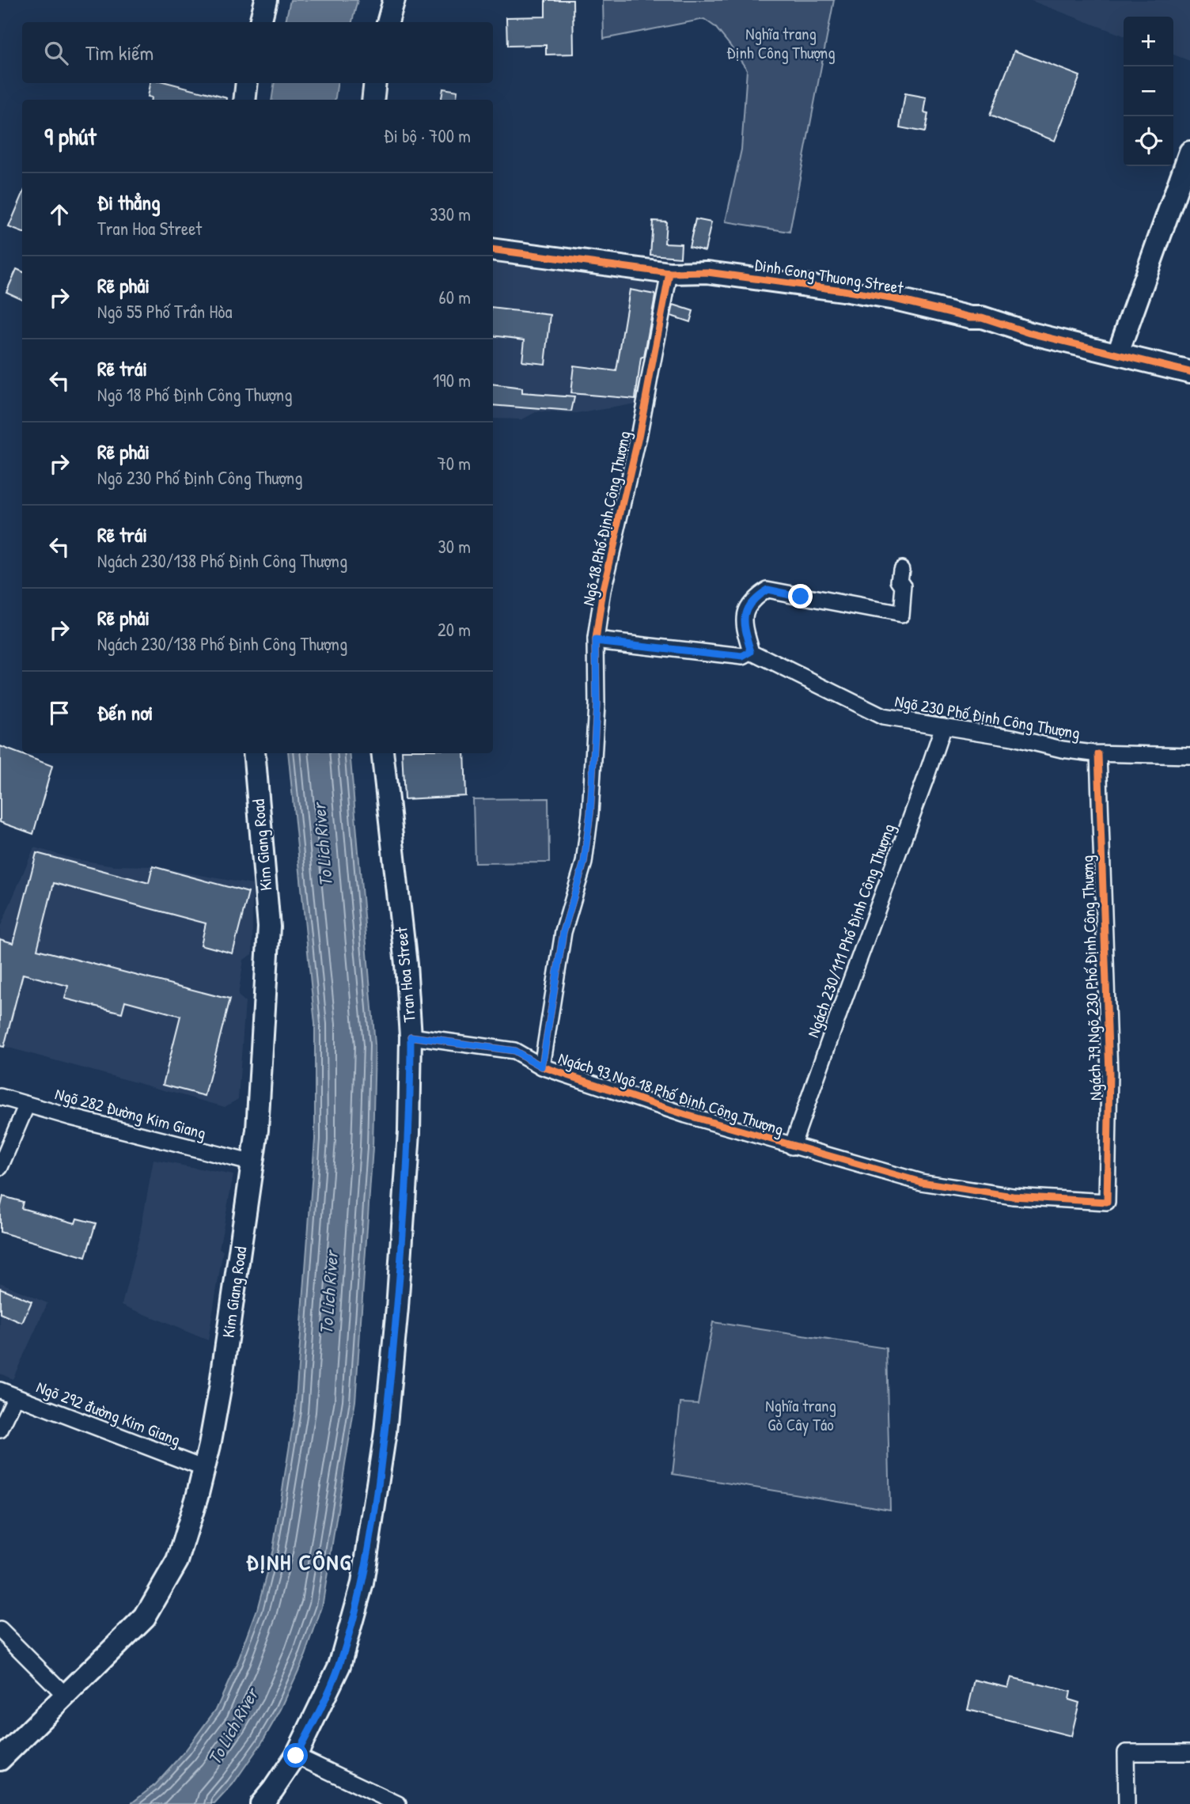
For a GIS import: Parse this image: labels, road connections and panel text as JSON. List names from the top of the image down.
{
  "streets": {
    "main road": ["Dinh Cong Thuong Street", "Kim Giang Road", "Tran Hoa Street"],
    "street": [
      "Ngõ 18 Phố Định Công Thượng",
      "Ngõ 230 Phố Định Công Thượng",
      "Ngách 230/111 Phố Định Công Thượng",
      "Ngách 79 Ngõ 230 Phố Định Công Thượng",
      "Ngách 93 Ngõ 18 Phố Định Công Thượng",
      "Ngõ 282 Đường Kim Giang",
      "Ngõ 292 đường Kim Giang"
    ]
  },
  "crossings": [
    ["Dinh Cong Thuong Street", "Ngõ 18 Phố Định Công Thượng"],
    ["Ngõ 18 Phố Định Công Thượng", "Ngách 93 Ngõ 18 Phố Định Công Thượng"],
    ["Ngõ 230 Phố Định Công Thượng", "Ngách 230/111 Phố Định Công Thượng"],
    ["Ngõ 230 Phố Định Công Thượng", "Ngách 79 Ngõ 230 Phố Định Công Thượng"],
    ["Kim Giang Road", "Ngõ 282 Đường Kim Giang"],
    ["Kim Giang Road", "Ngõ 292 đường Kim Giang"],
    ["Ngách 230/111 Phố Định Công Thượng", "Ngách 93 Ngõ 18 Phố Định Công Thượng"],
    ["Tran Hoa Street", "Ngách 93 Ngõ 18 Phố Định Công Thượng"],
    ["Ngách 79 Ngõ 230 Phố Định Công Thượng", "Ngách 93 Ngõ 18 Phố Định Công Thượng"]
  ],
  "districts": ["ĐỊNH CÔNG"],
  "water": ["To Lich River"],
  "parks": ["Nghĩa trang Định Công Thượng", "Nghĩa trang Gò Cây Táo"],
  "page": {
    "map_buttons": ["+", "−"],
    "search": "Tìm kiếm",
    "heading": ["9 phút", "Đi bộ · 700 m"],
    "list": [
      ["Đi thẳng", "Tran Hoa Street", "330 m"],
      ["Rẽ phải", "Ngõ 55 Phố Trần Hòa", "60 m"],
      ["Rẽ trái", "Ngõ 18 Phố Định Công Thượng", "190 m"],
      ["Rẽ phải", "Ngõ 230 Phố Định Công Thượng", "70 m"],
      ["Rẽ trái", "Ngách 230/138 Phố Định Công Thượng", "30 m"],
      ["Rẽ phải", "Ngách 230/138 Phố Định Công Thượng", "20 m"],
      "Đến nơi"
    ]
  }
}
